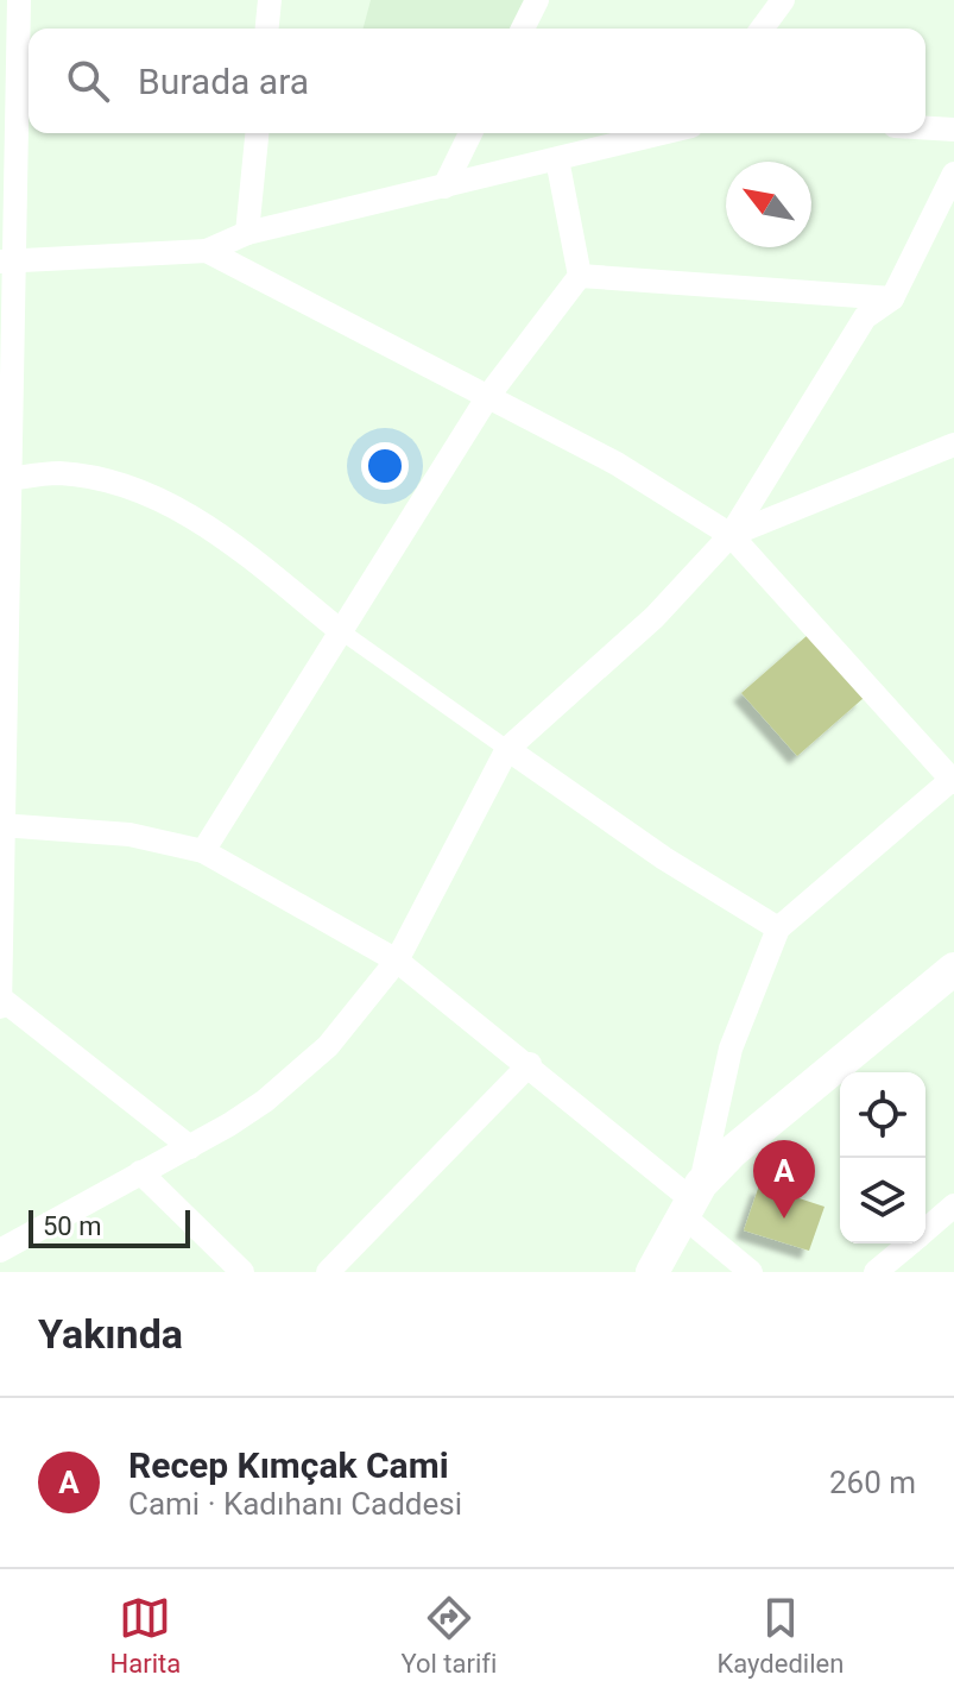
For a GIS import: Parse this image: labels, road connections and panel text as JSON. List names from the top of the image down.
{
  "scale_bar": "50 m",
  "north": "top left",
  "page": {
    "search": "Burada ara",
    "pins": "A",
    "scale": "50 m",
    "heading": "Yakında",
    "list": [
      {
        "mark": "A",
        "name": "Recep Kımçak Cami",
        "note": "Cami · Kadıhanı Caddesi",
        "value": "260 m"
      }
    ],
    "nav": ["Harita", "Yol tarifi", "Kaydedilen"]
  }
}
